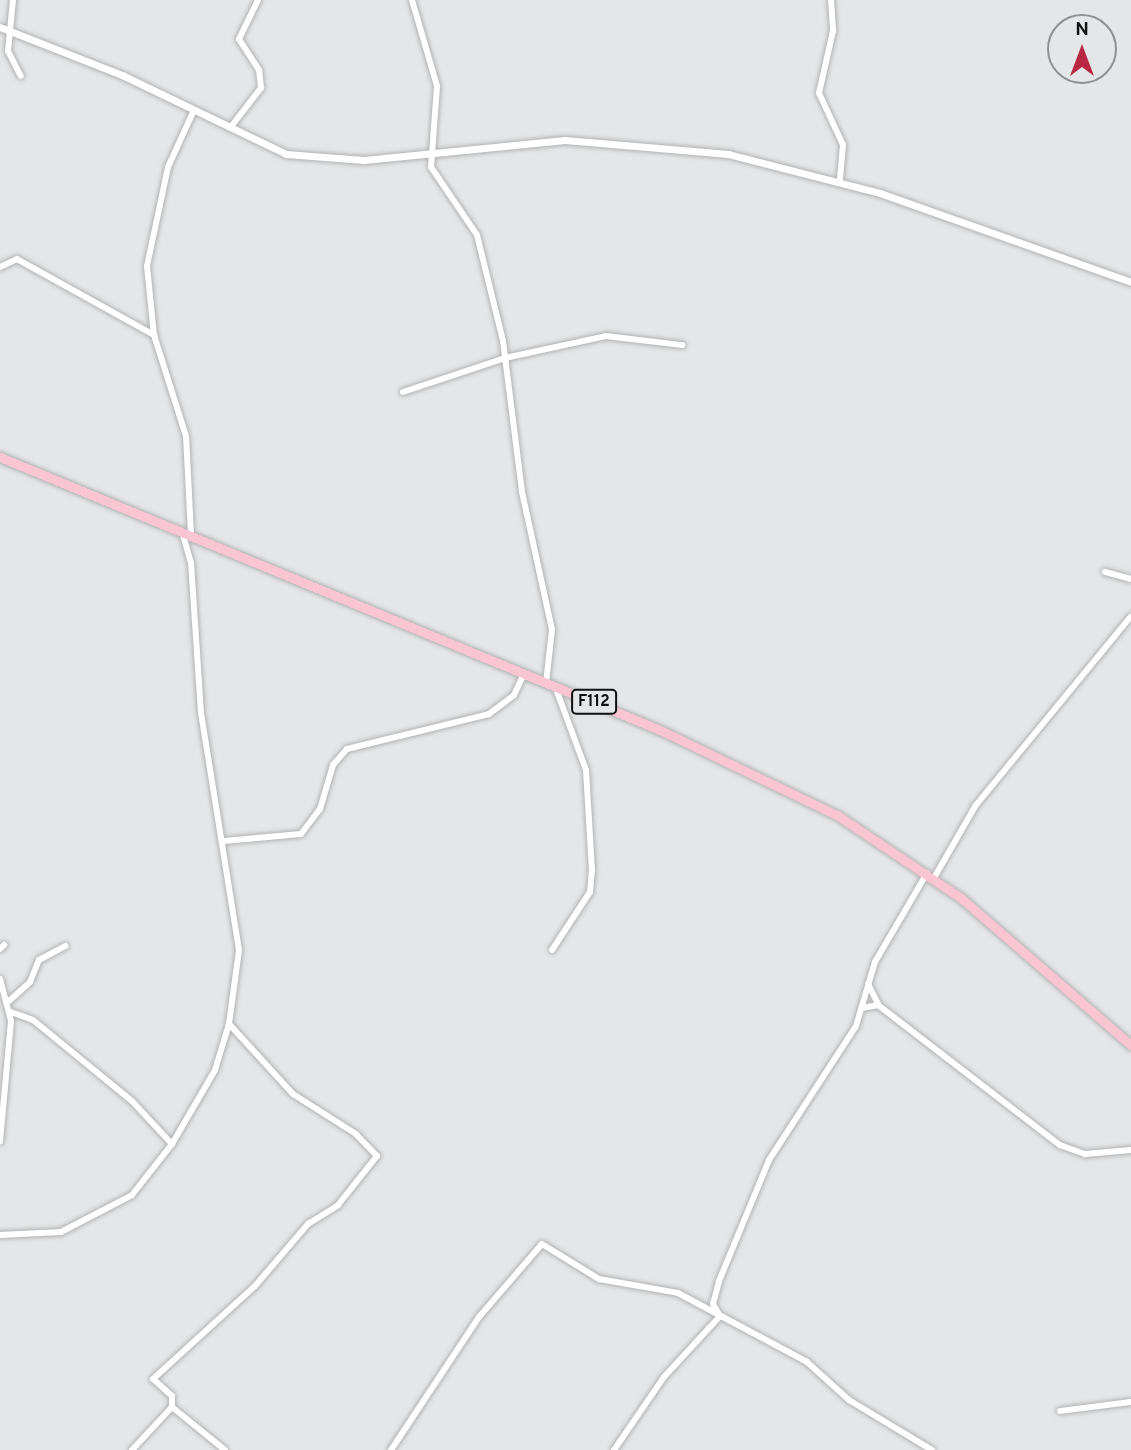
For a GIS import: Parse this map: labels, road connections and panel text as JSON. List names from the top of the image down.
{
  "streets": {
    "main road": ["F112"]
  },
  "north": "top"
}
